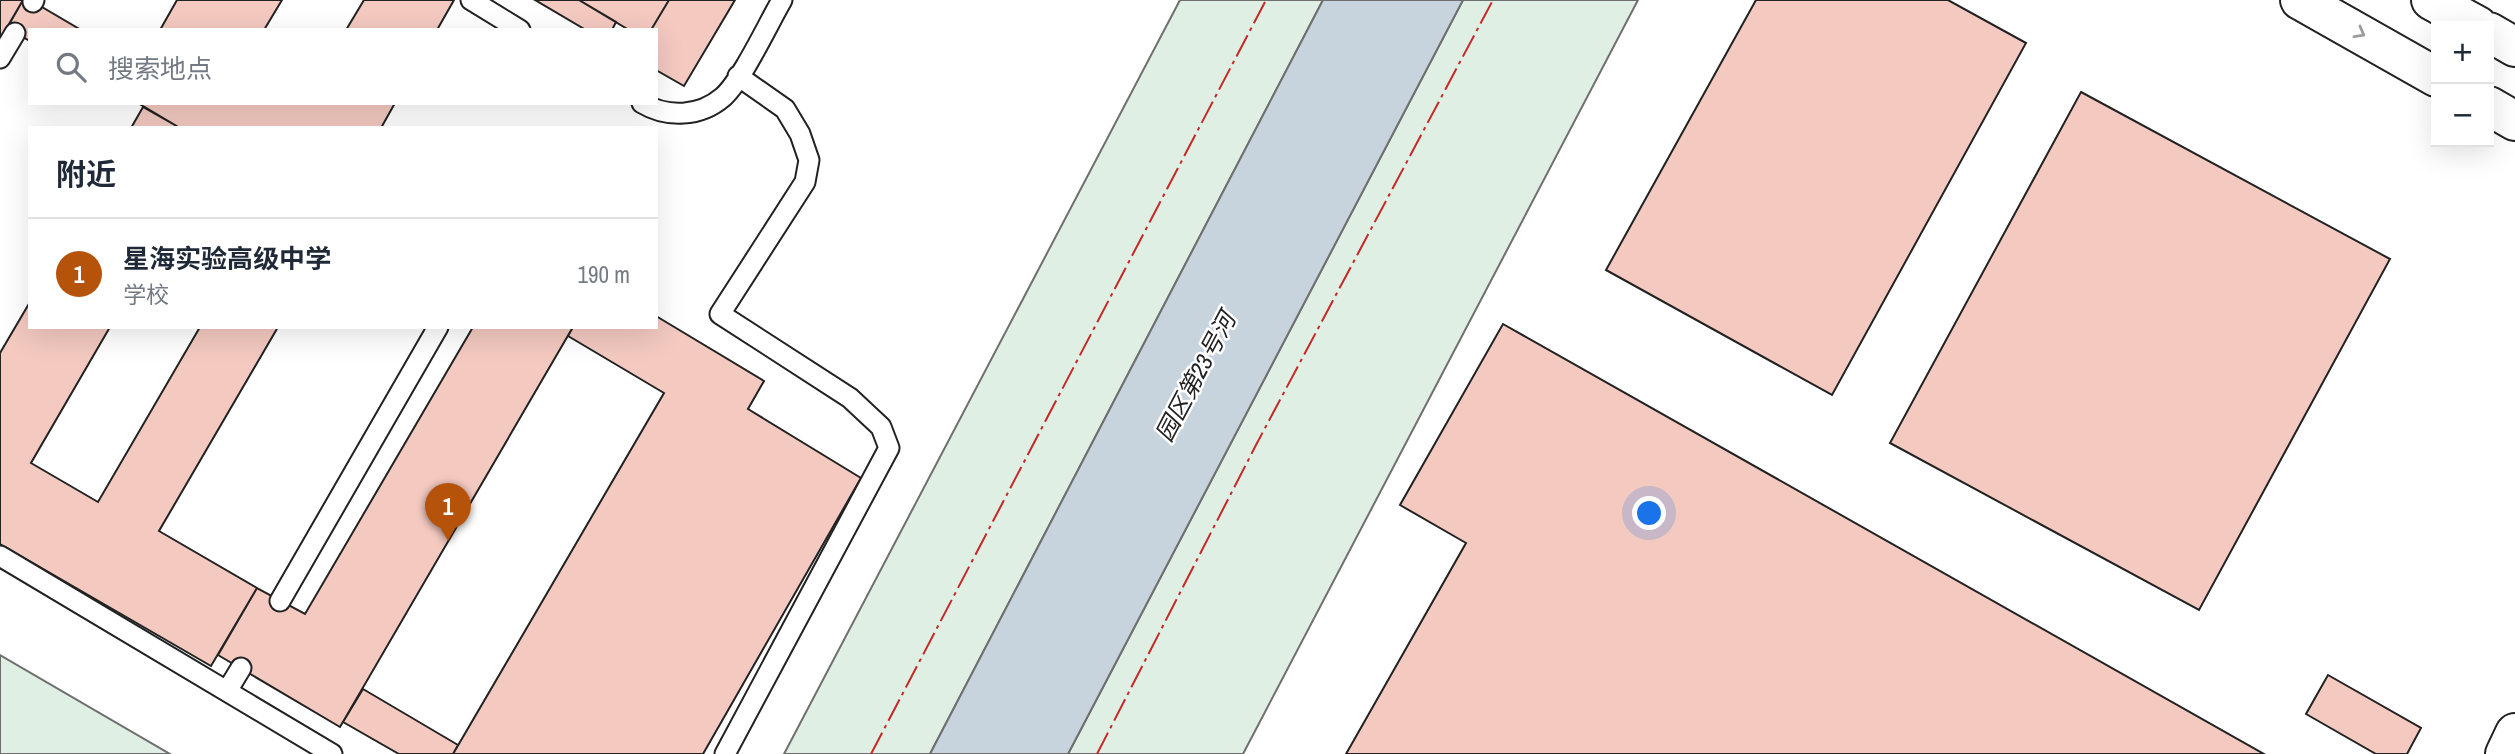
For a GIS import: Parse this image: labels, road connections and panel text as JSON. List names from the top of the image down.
{
  "water": ["园区第23号河"],
  "page": {
    "map_buttons": ["+", "−"],
    "search": "搜索地点",
    "heading": "附近",
    "list": [
      {
        "mark": "1",
        "name": "星海实验高级中学",
        "note": "学校",
        "value": "190 m"
      }
    ],
    "pins": "1"
  }
}
